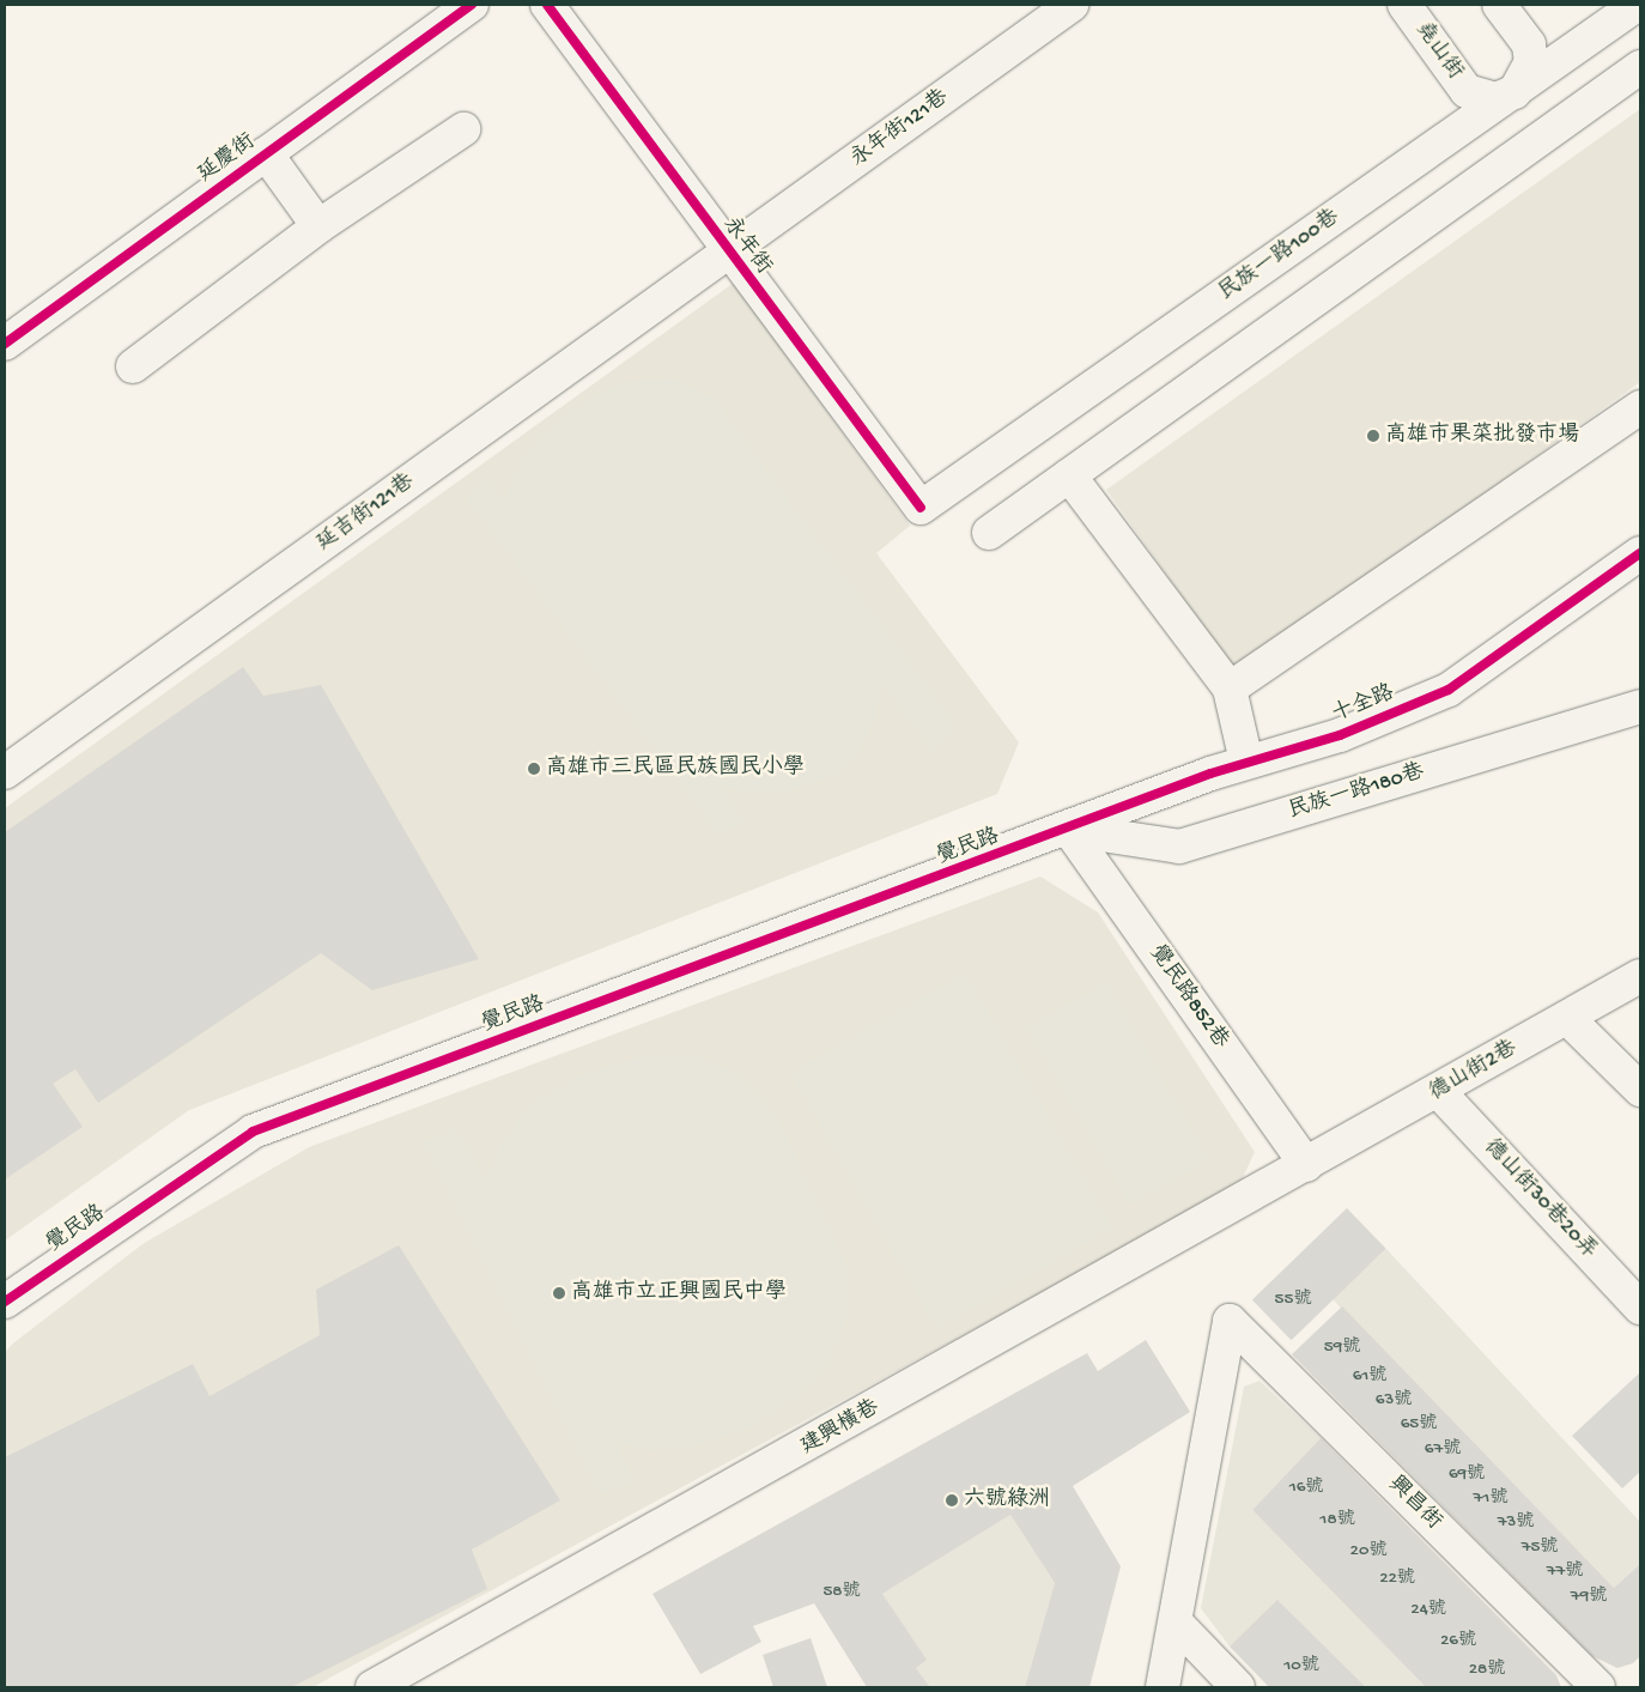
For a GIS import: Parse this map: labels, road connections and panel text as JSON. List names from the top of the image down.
{
  "streets": {
    "street": [
      "堯山街",
      "永年街121巷",
      "延慶街",
      "永年街",
      "民族一路100巷",
      "延吉街121巷",
      "十全路",
      "民族一路180巷",
      "覺民路",
      "覺民路852巷",
      "德山街2巷",
      "德山街30巷20弄",
      "建興橫巷",
      "興昌街"
    ]
  },
  "crossings": [
    ["堯山街", "民族一路100巷"],
    ["永年街121巷", "永年街"],
    ["永年街121巷", "延吉街121巷"],
    ["永年街", "民族一路100巷"],
    ["永年街", "延吉街121巷"],
    ["十全路", "民族一路180巷"],
    ["十全路", "覺民路"],
    ["十全路", "覺民路852巷"],
    ["民族一路180巷", "覺民路"],
    ["民族一路180巷", "覺民路852巷"],
    ["覺民路", "覺民路852巷"],
    ["覺民路852巷", "德山街2巷"],
    ["覺民路852巷", "建興橫巷"],
    ["德山街2巷", "德山街30巷20弄"],
    ["德山街2巷", "建興橫巷"]
  ],
  "places": [
    "高雄市果菜批發市場",
    "高雄市三民區民族國民小學",
    "高雄市立正興國民中學",
    "六號綠洲"
  ],
  "house_numbers": [
    "55號",
    "59號",
    "61號",
    "63號",
    "65號",
    "67號",
    "69號",
    "16號",
    "71號",
    "18號",
    "73號",
    "75號",
    "20號",
    "77號",
    "22號",
    "58號",
    "79號",
    "24號",
    "26號",
    "10號",
    "28號"
  ]
}
